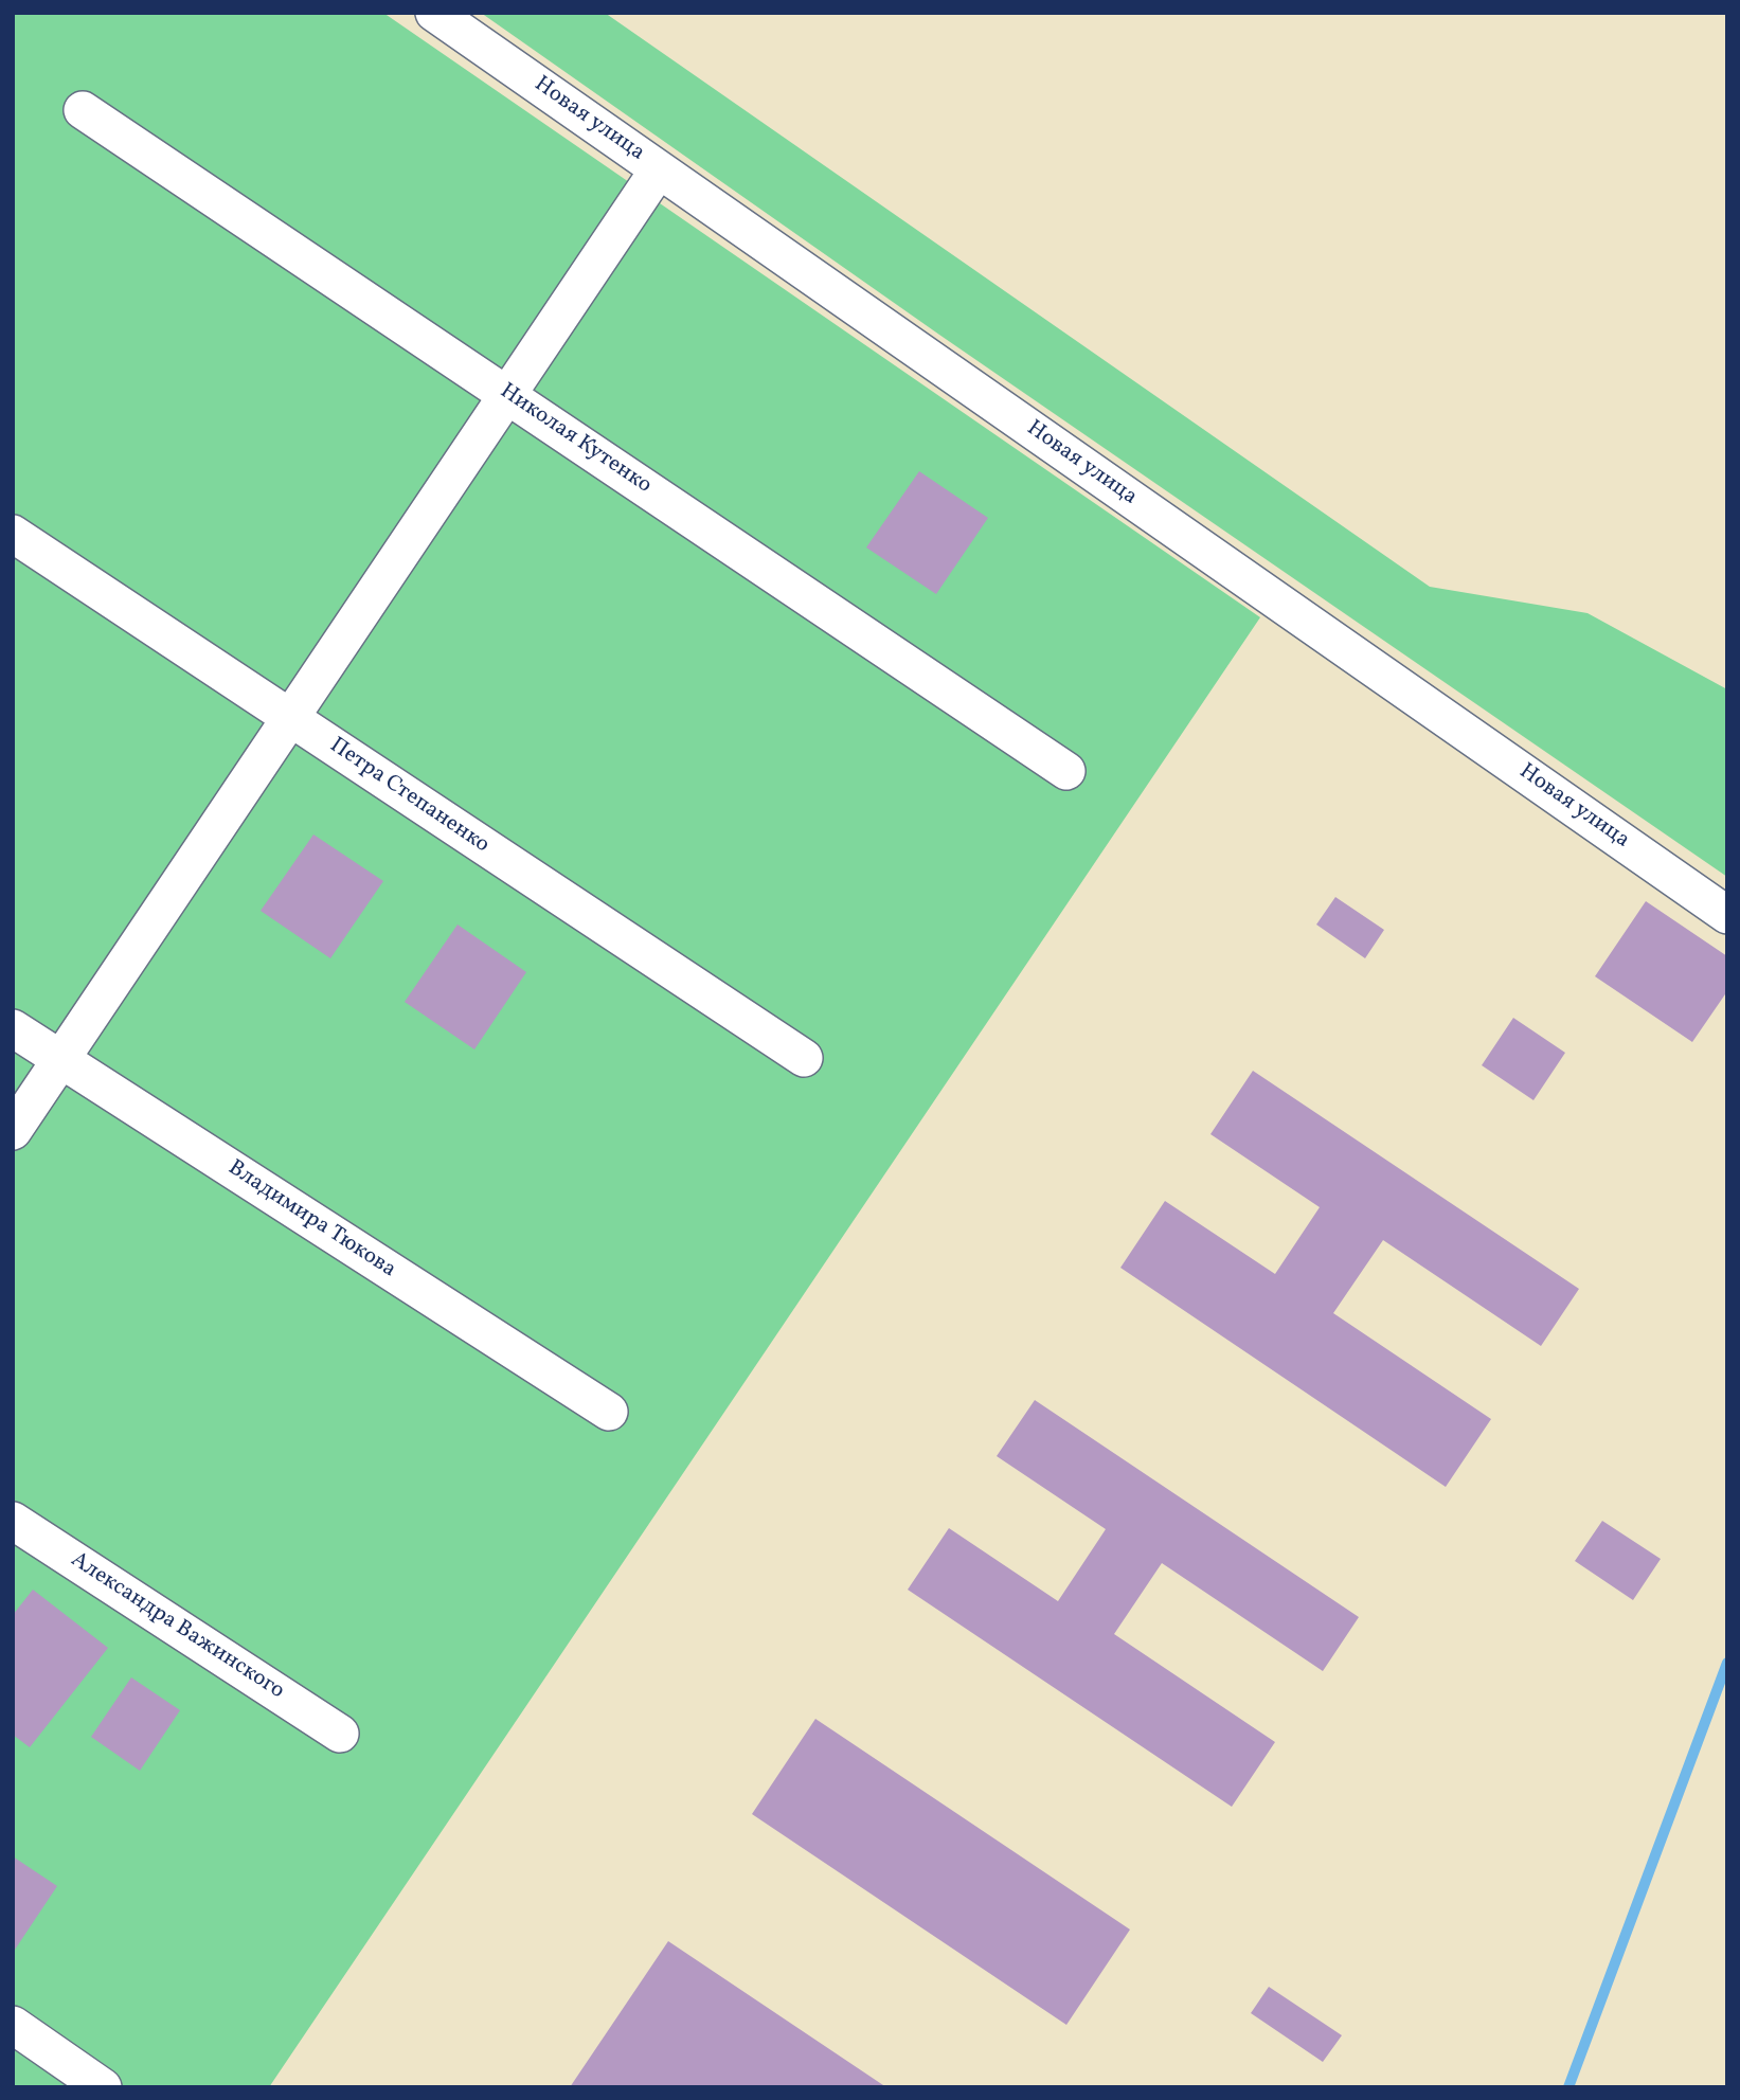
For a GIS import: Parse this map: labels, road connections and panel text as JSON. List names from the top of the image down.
{
  "streets": {
    "street": [
      "Новая улица",
      "Николая Кутенко",
      "Петра Степаненко",
      "Владимира Тюкова",
      "Александра Важинского"
    ]
  }
}
